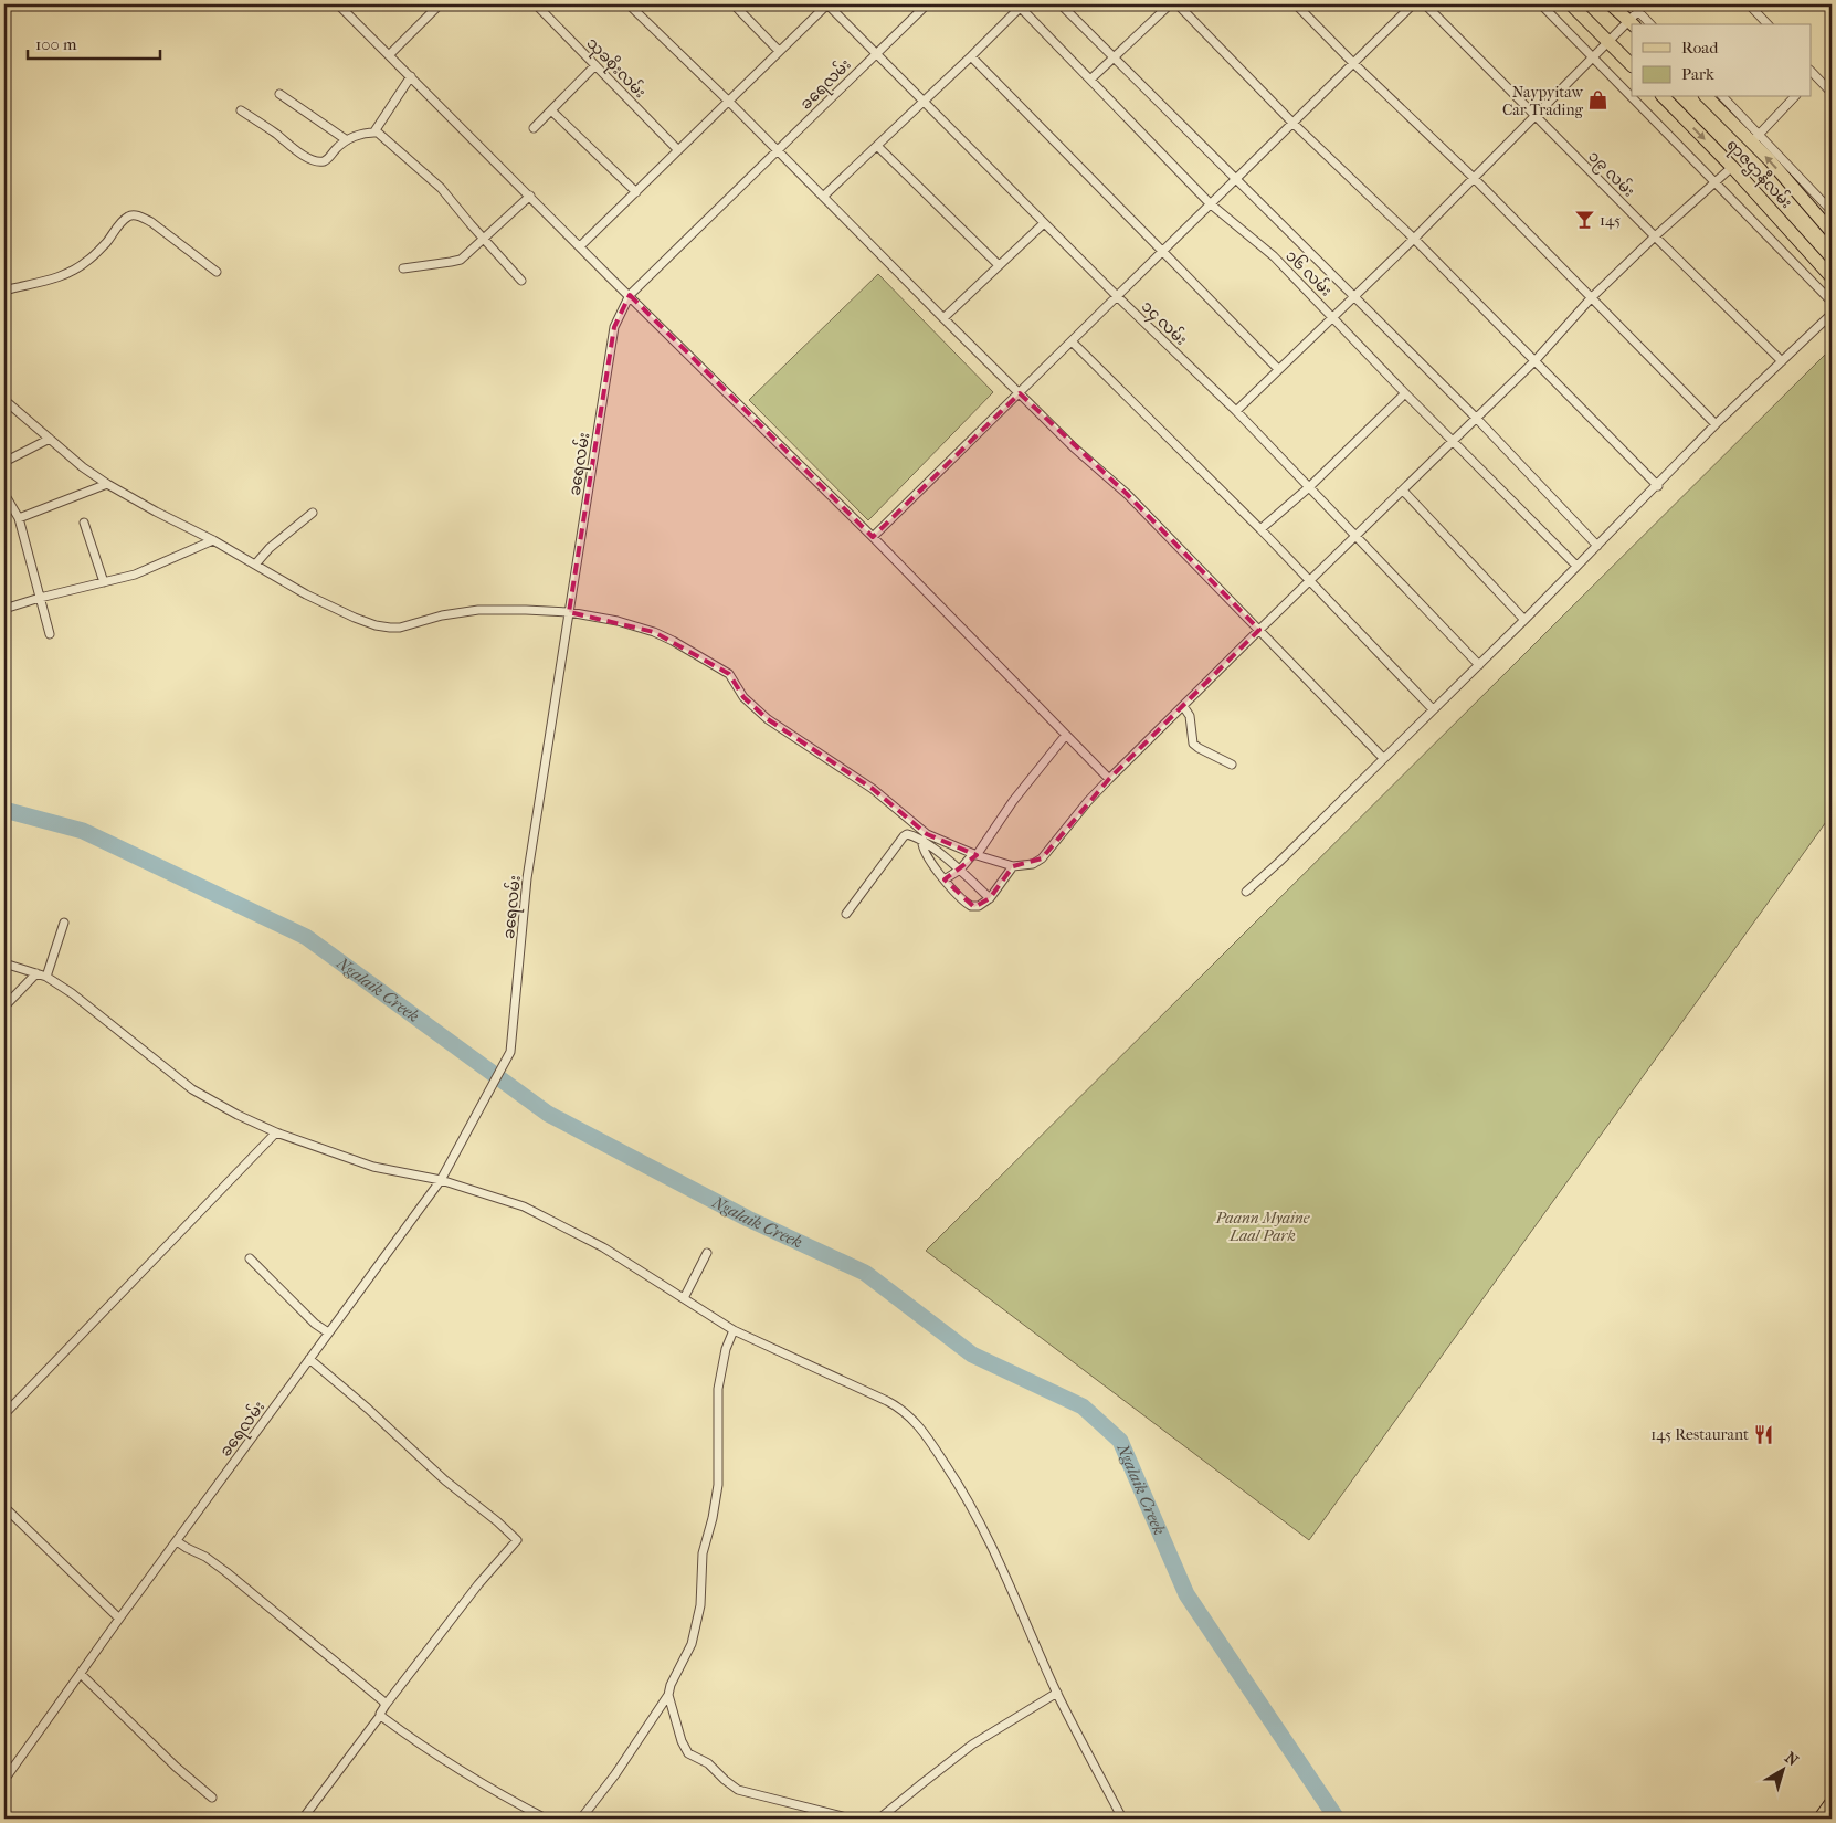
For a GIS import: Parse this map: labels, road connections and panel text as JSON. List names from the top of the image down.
{
  "streets": {
    "main road": ["ရာဇဌာနီလမ်း"],
    "street": [
      "သုခစိုးလမ်း",
      "ခရေလမ်း",
      "၁၉ လမ်း",
      "၁၆ လမ်း",
      "၁၄ လမ်း"
    ]
  },
  "crossings": [
    ["ခရေလမ်း", "၁၄ လမ်း"]
  ],
  "water": ["Ngalaik Creek"],
  "parks": ["Paann Myaine Laal Park"],
  "places": {
    "shop": ["Naypyitaw Car Trading"],
    "bar": ["145"],
    "restaurant": ["145 Restaurant"]
  },
  "legend": ["Road", "Park"],
  "scale_bar": "100 m",
  "north": "top right"
}
